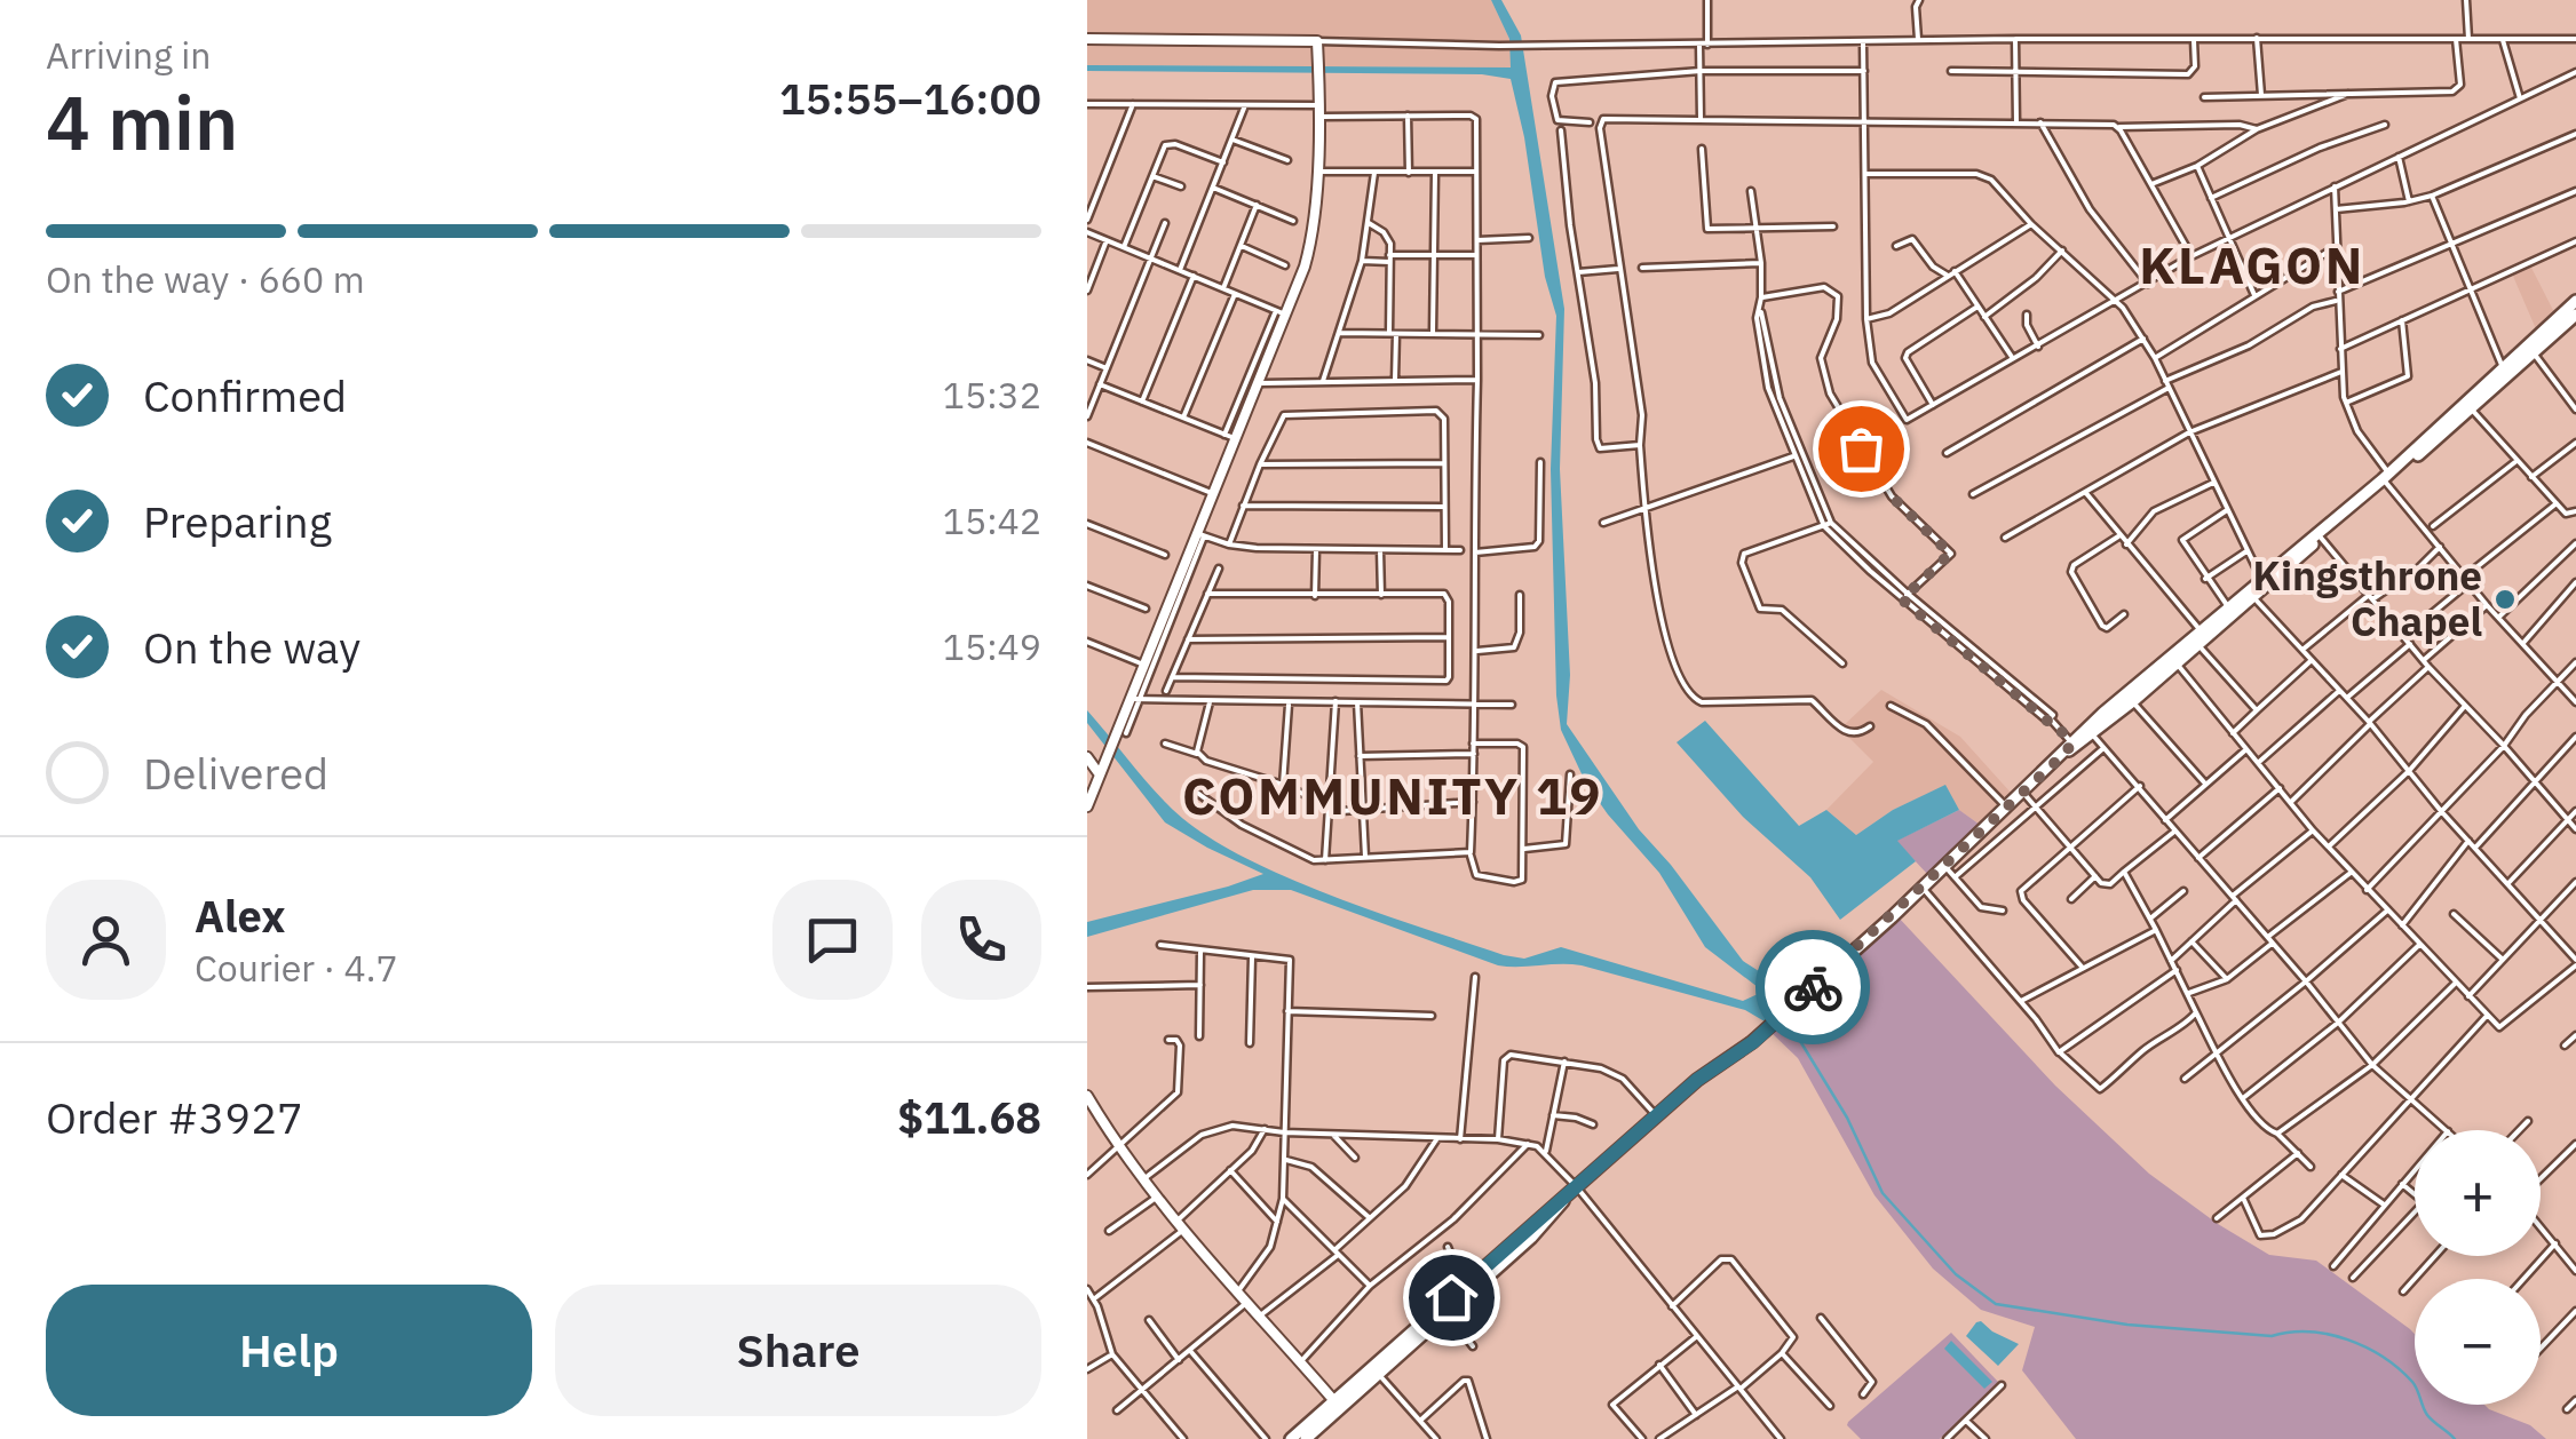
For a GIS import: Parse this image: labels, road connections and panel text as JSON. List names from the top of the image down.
{
  "districts": ["KLAGON", "COMMUNITY 19"],
  "places": ["Kingsthrone Chapel"],
  "page": {
    "heading": ["4 min", "Arriving in", "15:55–16:00"],
    "panel": [
      "Alex",
      "Courier · 4.7",
      "Order #3927",
      "$11.68"
    ],
    "bar": "On the way · 660 m",
    "list": [
      ["Confirmed", "15:32"],
      ["Preparing", "15:42"],
      ["On the way", "15:49"],
      "Delivered"
    ],
    "map_buttons": ["+", "−"],
    "buttons": ["Help", "Share"]
  }
}
